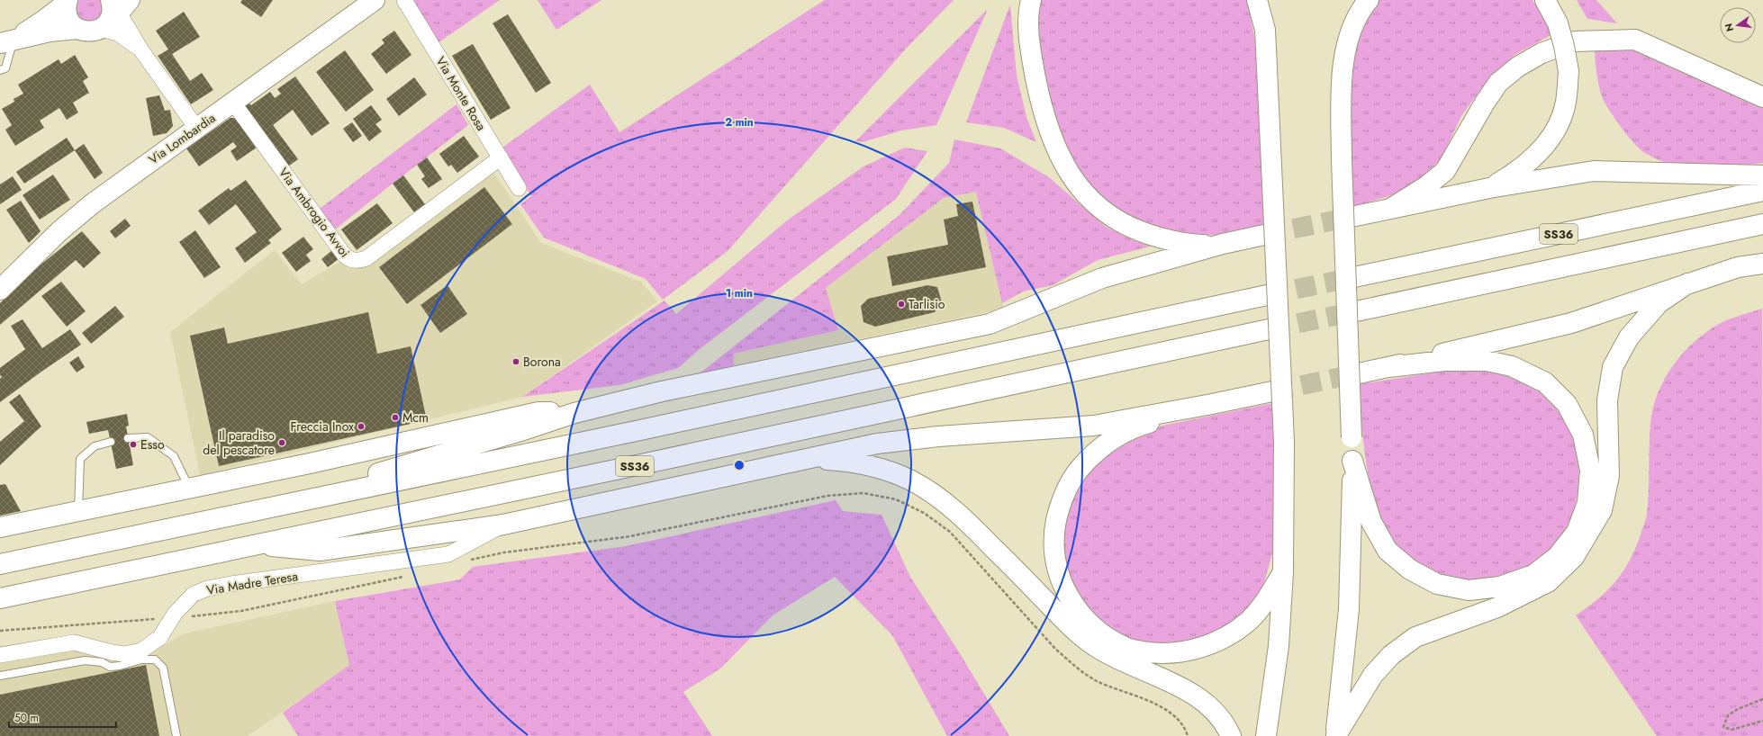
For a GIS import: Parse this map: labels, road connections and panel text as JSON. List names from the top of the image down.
{
  "streets": {
    "main road": ["Via Lombardia", "SS36"],
    "street": ["Via Monte Rosa", "Via Ambrogio Avvoi", "Via Madre Teresa"]
  },
  "crossings": [
    ["Via Monte Rosa", "Via Ambrogio Avvoi"],
    ["Via Lombardia", "Via Ambrogio Avvoi"]
  ],
  "places": [
    "Tarlisio",
    "Borona",
    "Mcm",
    "Freccia Inox",
    "Il paradiso del pescatore",
    "Esso"
  ],
  "scale_bar": "50 m",
  "north": "left",
  "rings": ["2 min", "1 min"]
}
